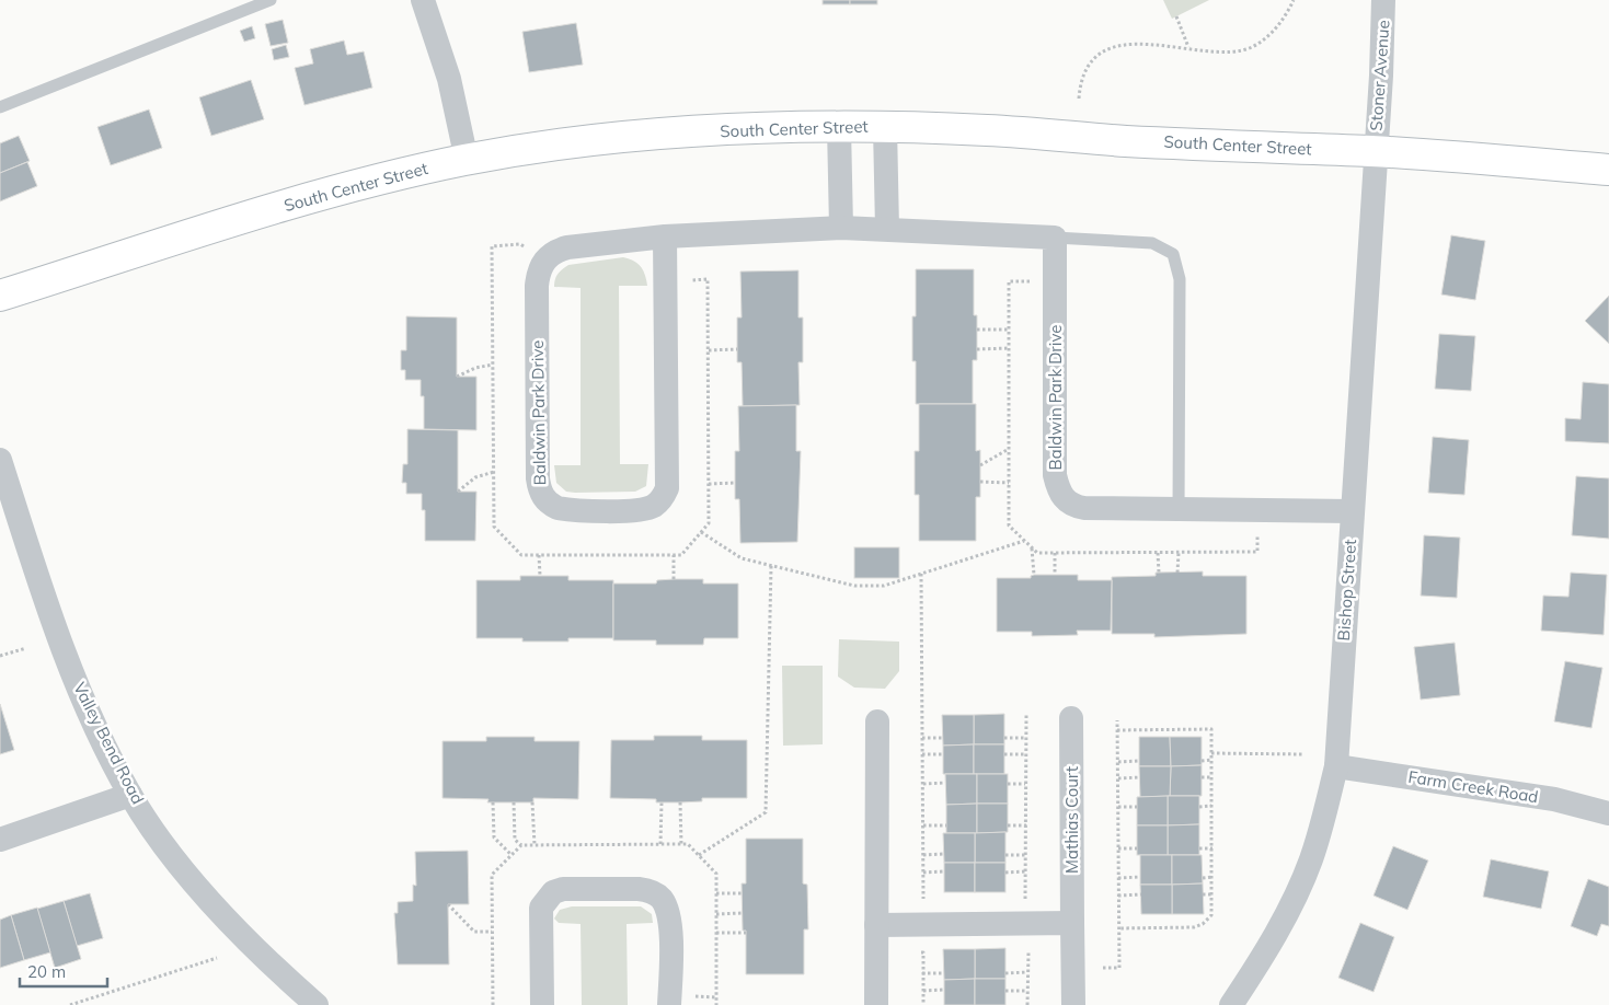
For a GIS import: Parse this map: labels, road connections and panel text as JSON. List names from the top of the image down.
{
  "streets": {
    "street": [
      "Stoner Avenue",
      "South Center Street",
      "Baldwin Park Drive",
      "Bishop Street",
      "Valley Bend Road",
      "Farm Creek Road",
      "Mathias Court"
    ]
  },
  "crossings": [
    ["Stoner Avenue", "South Center Street"],
    ["Stoner Avenue", "Bishop Street"],
    ["South Center Street", "Bishop Street"],
    ["Baldwin Park Drive", "Bishop Street"],
    ["Bishop Street", "Farm Creek Road"]
  ],
  "scale_bar": "20 m"
}
